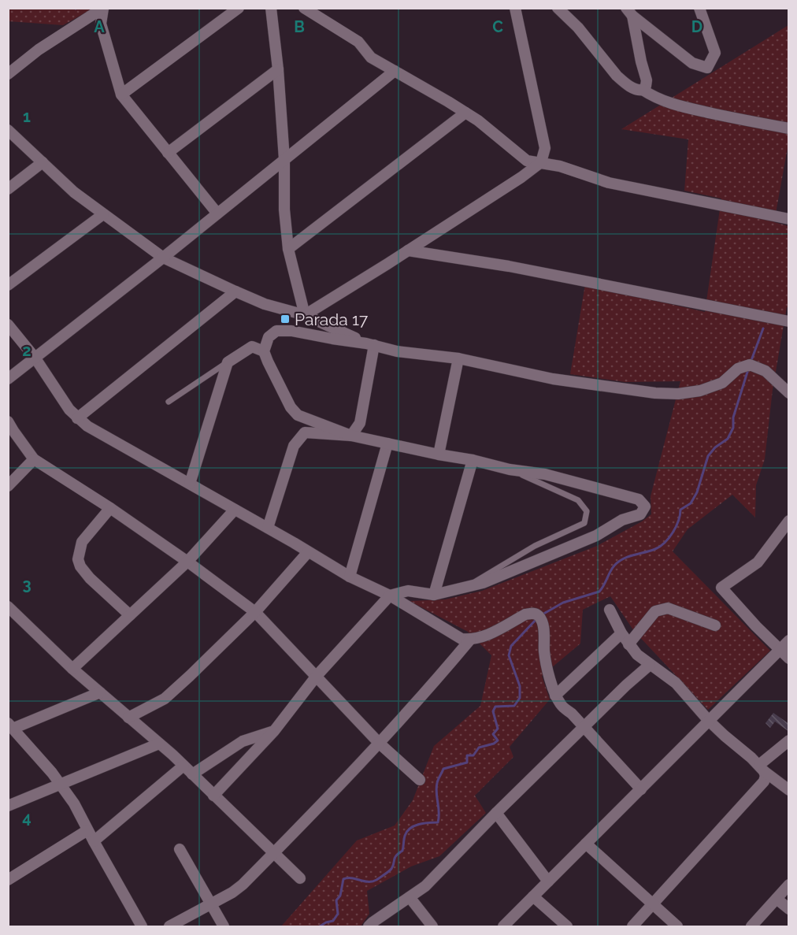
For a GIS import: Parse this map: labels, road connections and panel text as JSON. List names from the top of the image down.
{
  "places": {
    "transit": ["Parada 17"]
  },
  "grid": {
    "columns": [
      "A",
      "B",
      "C",
      "D"
    ],
    "rows": [
      "1",
      "2",
      "3",
      "4"
    ]
  }
}
